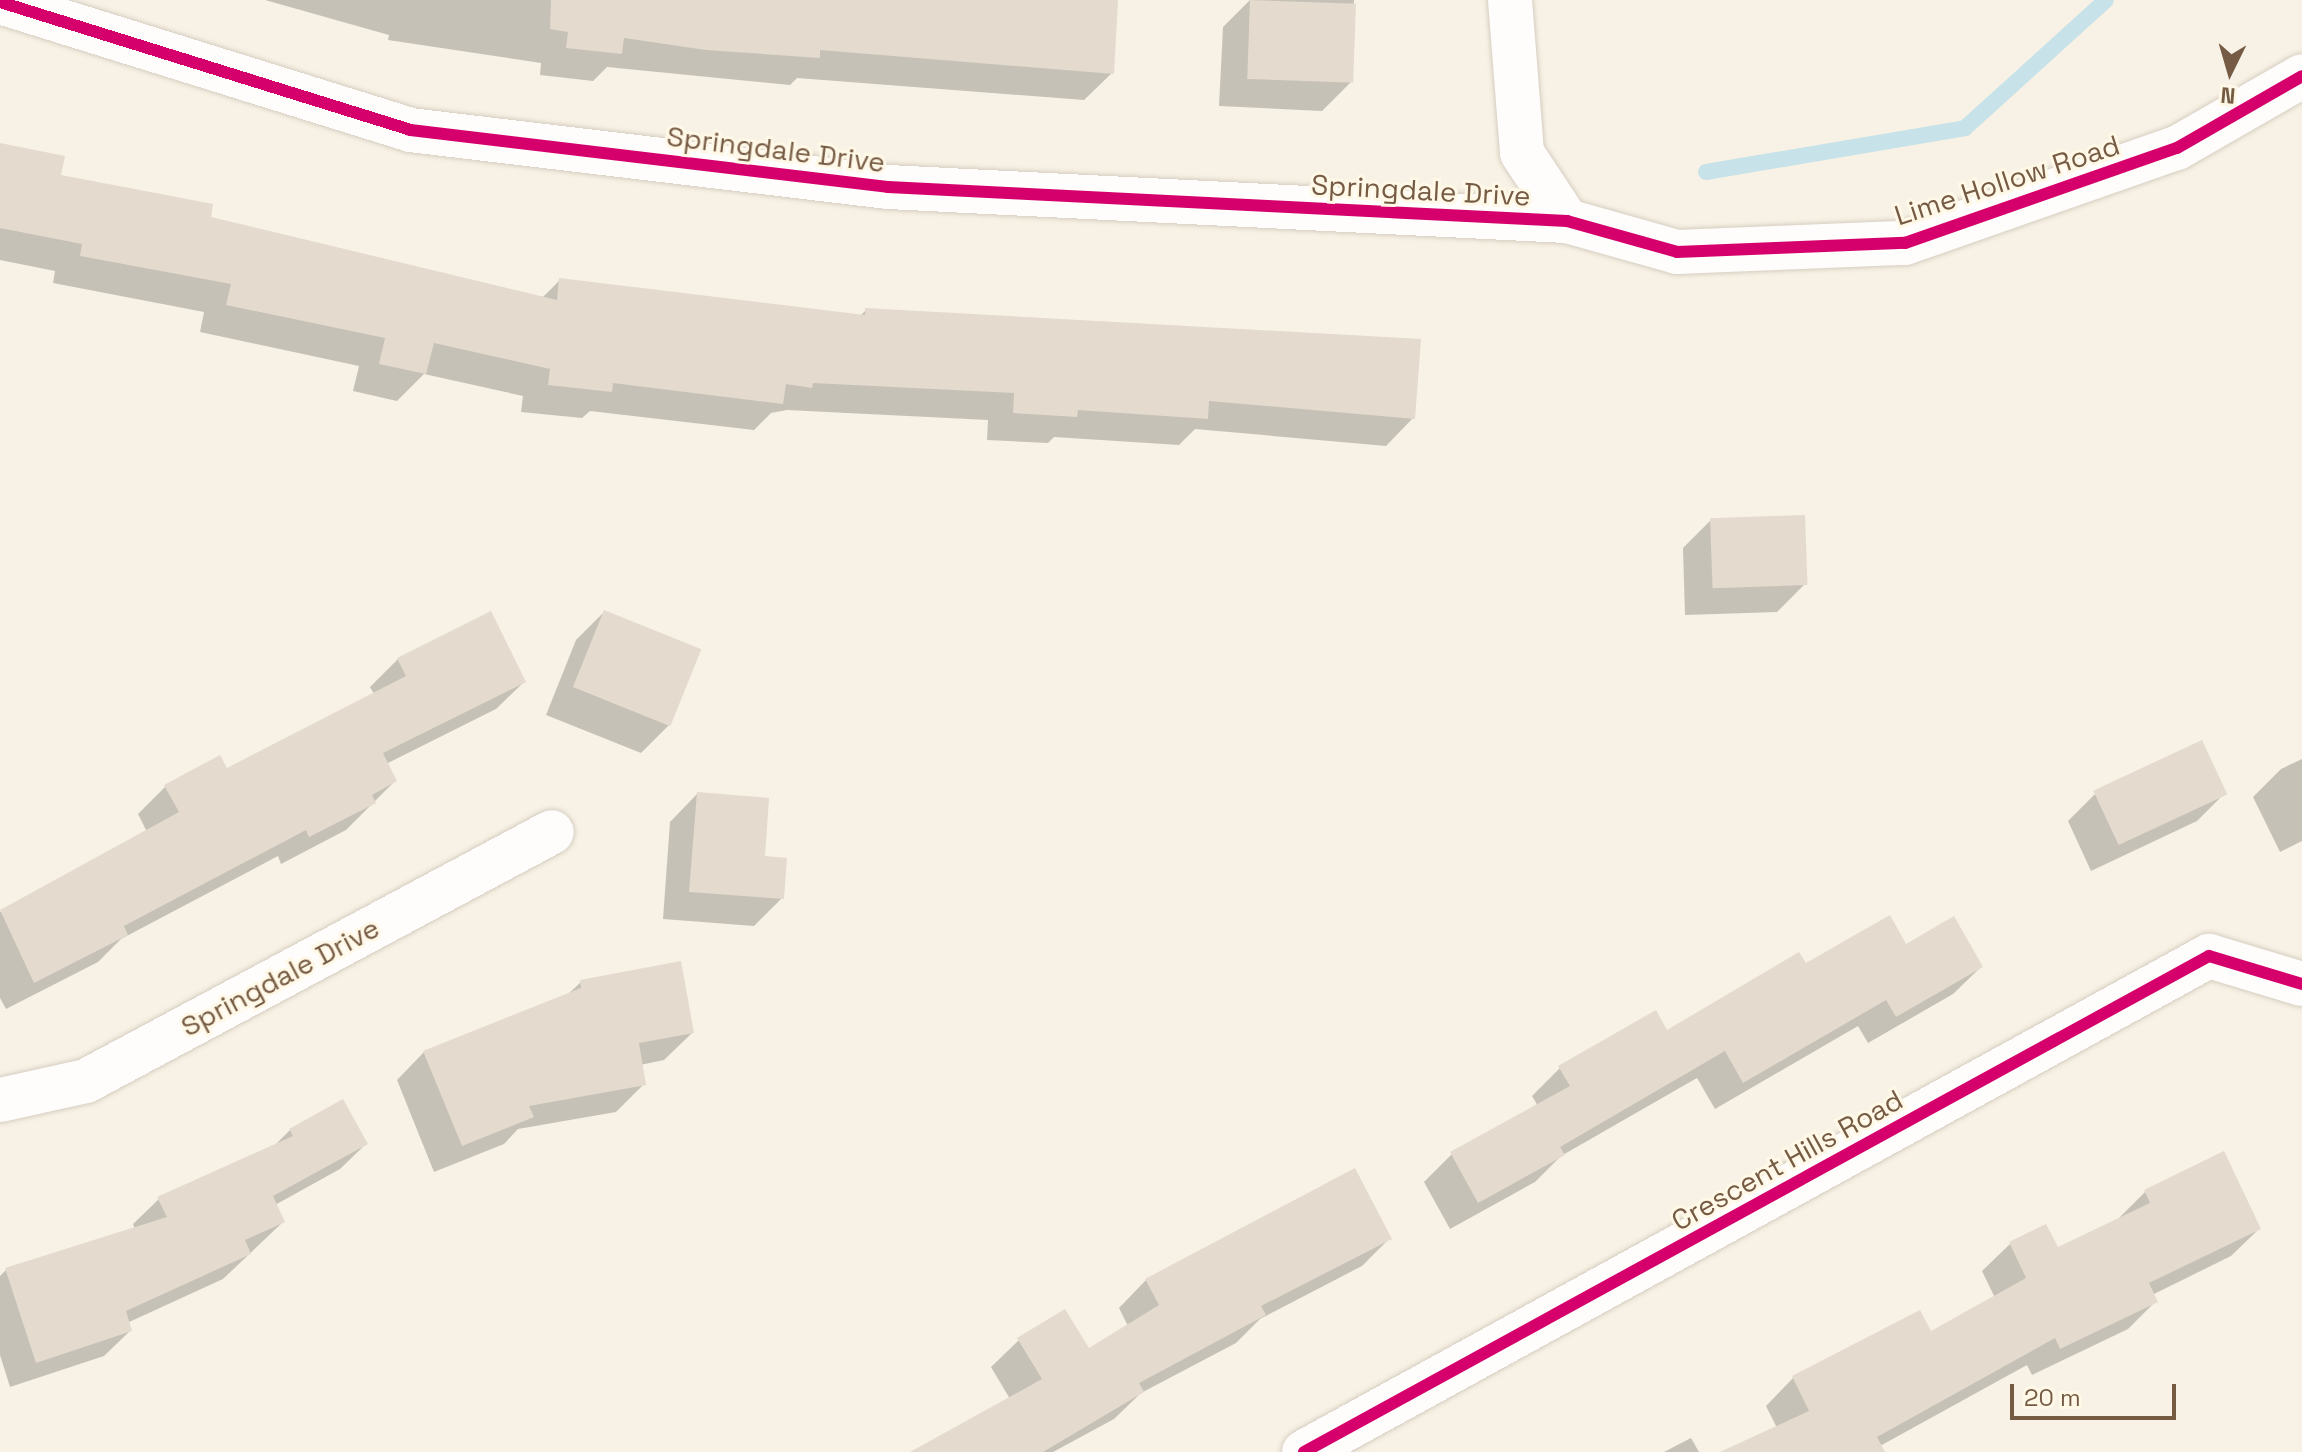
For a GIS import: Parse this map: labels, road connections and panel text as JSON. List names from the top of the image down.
{
  "streets": {
    "street": ["Springdale Drive", "Lime Hollow Road", "Crescent Hills Road"]
  },
  "crossings": [
    ["Springdale Drive", "Lime Hollow Road"]
  ],
  "scale_bar": "20 m",
  "north": "bottom"
}
